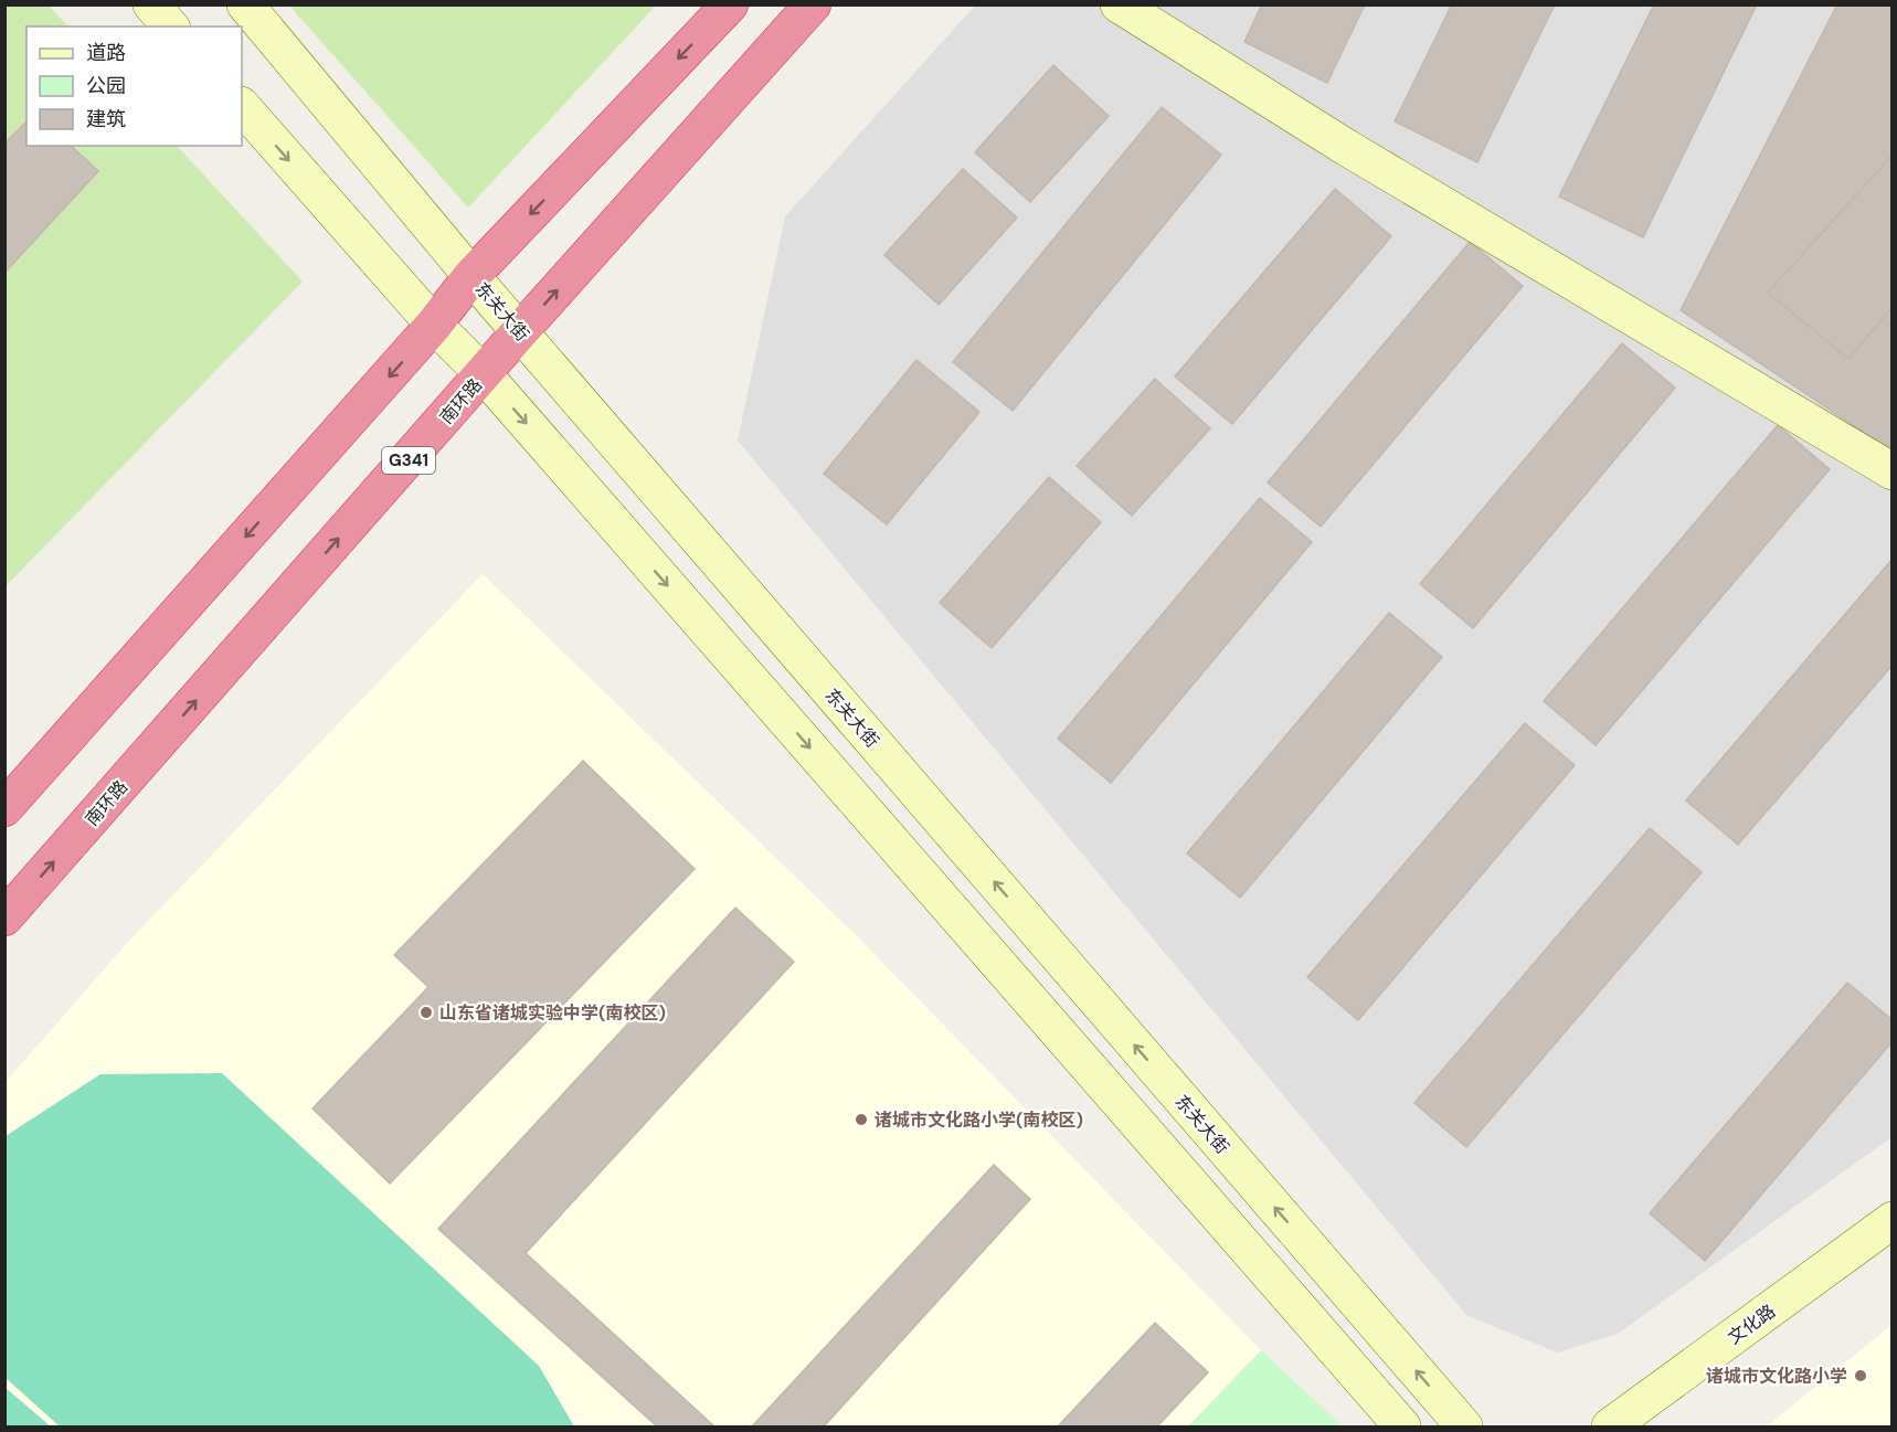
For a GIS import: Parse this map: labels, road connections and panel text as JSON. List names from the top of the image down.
{
  "streets": {
    "highway": ["南环路", "G341"],
    "main road": ["东关大街", "文化路"]
  },
  "crossings": [
    ["东关大街", "南环路"]
  ],
  "places": ["山东省诸城实验中学(南校区)", "诸城市文化路小学(南校区)", "诸城市文化路小学"],
  "legend": ["道路", "公园", "建筑"]
}
